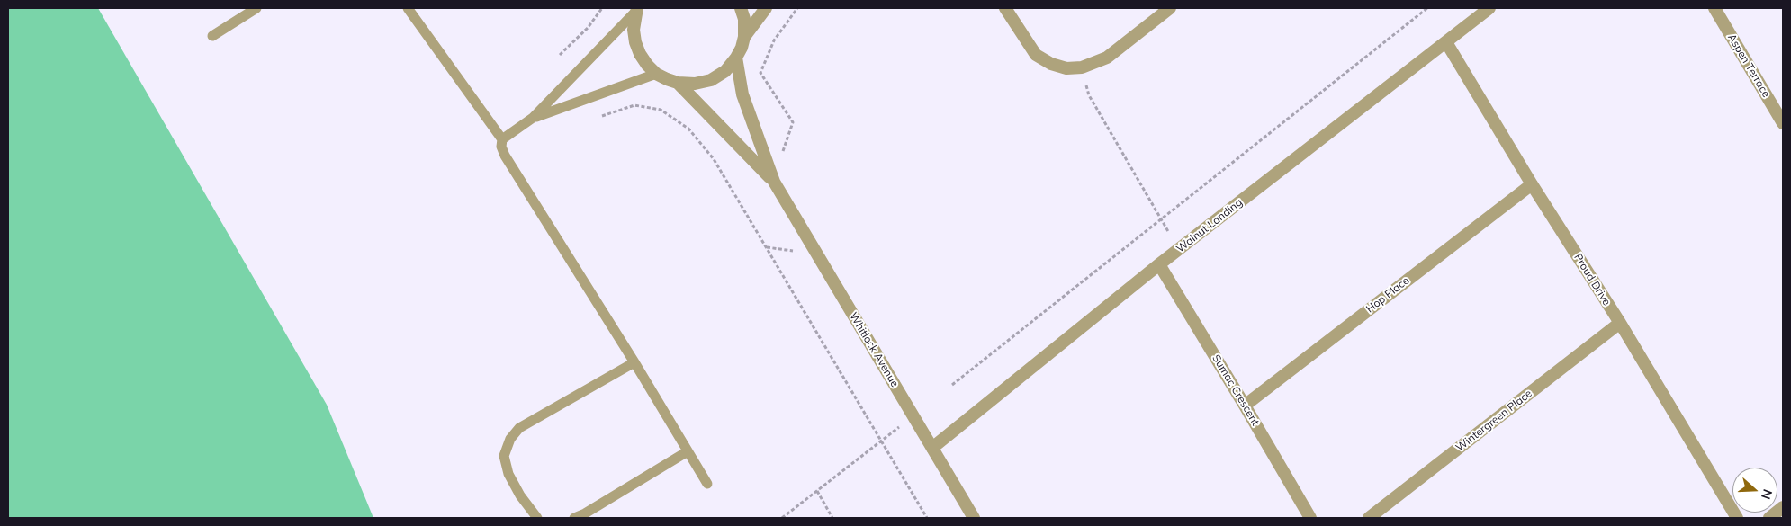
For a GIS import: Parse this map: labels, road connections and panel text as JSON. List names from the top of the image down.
{
  "streets": {
    "street": [
      "Aspen Terrace",
      "Walnut Landing",
      "Proud Drive",
      "Hop Place",
      "Whitlock Avenue",
      "Sumac Crescent",
      "Wintergreen Place"
    ]
  },
  "crossings": [
    ["Walnut Landing", "Proud Drive"],
    ["Walnut Landing", "Whitlock Avenue"],
    ["Walnut Landing", "Sumac Crescent"],
    ["Proud Drive", "Hop Place"],
    ["Proud Drive", "Wintergreen Place"],
    ["Hop Place", "Sumac Crescent"]
  ],
  "north": "right"
}
